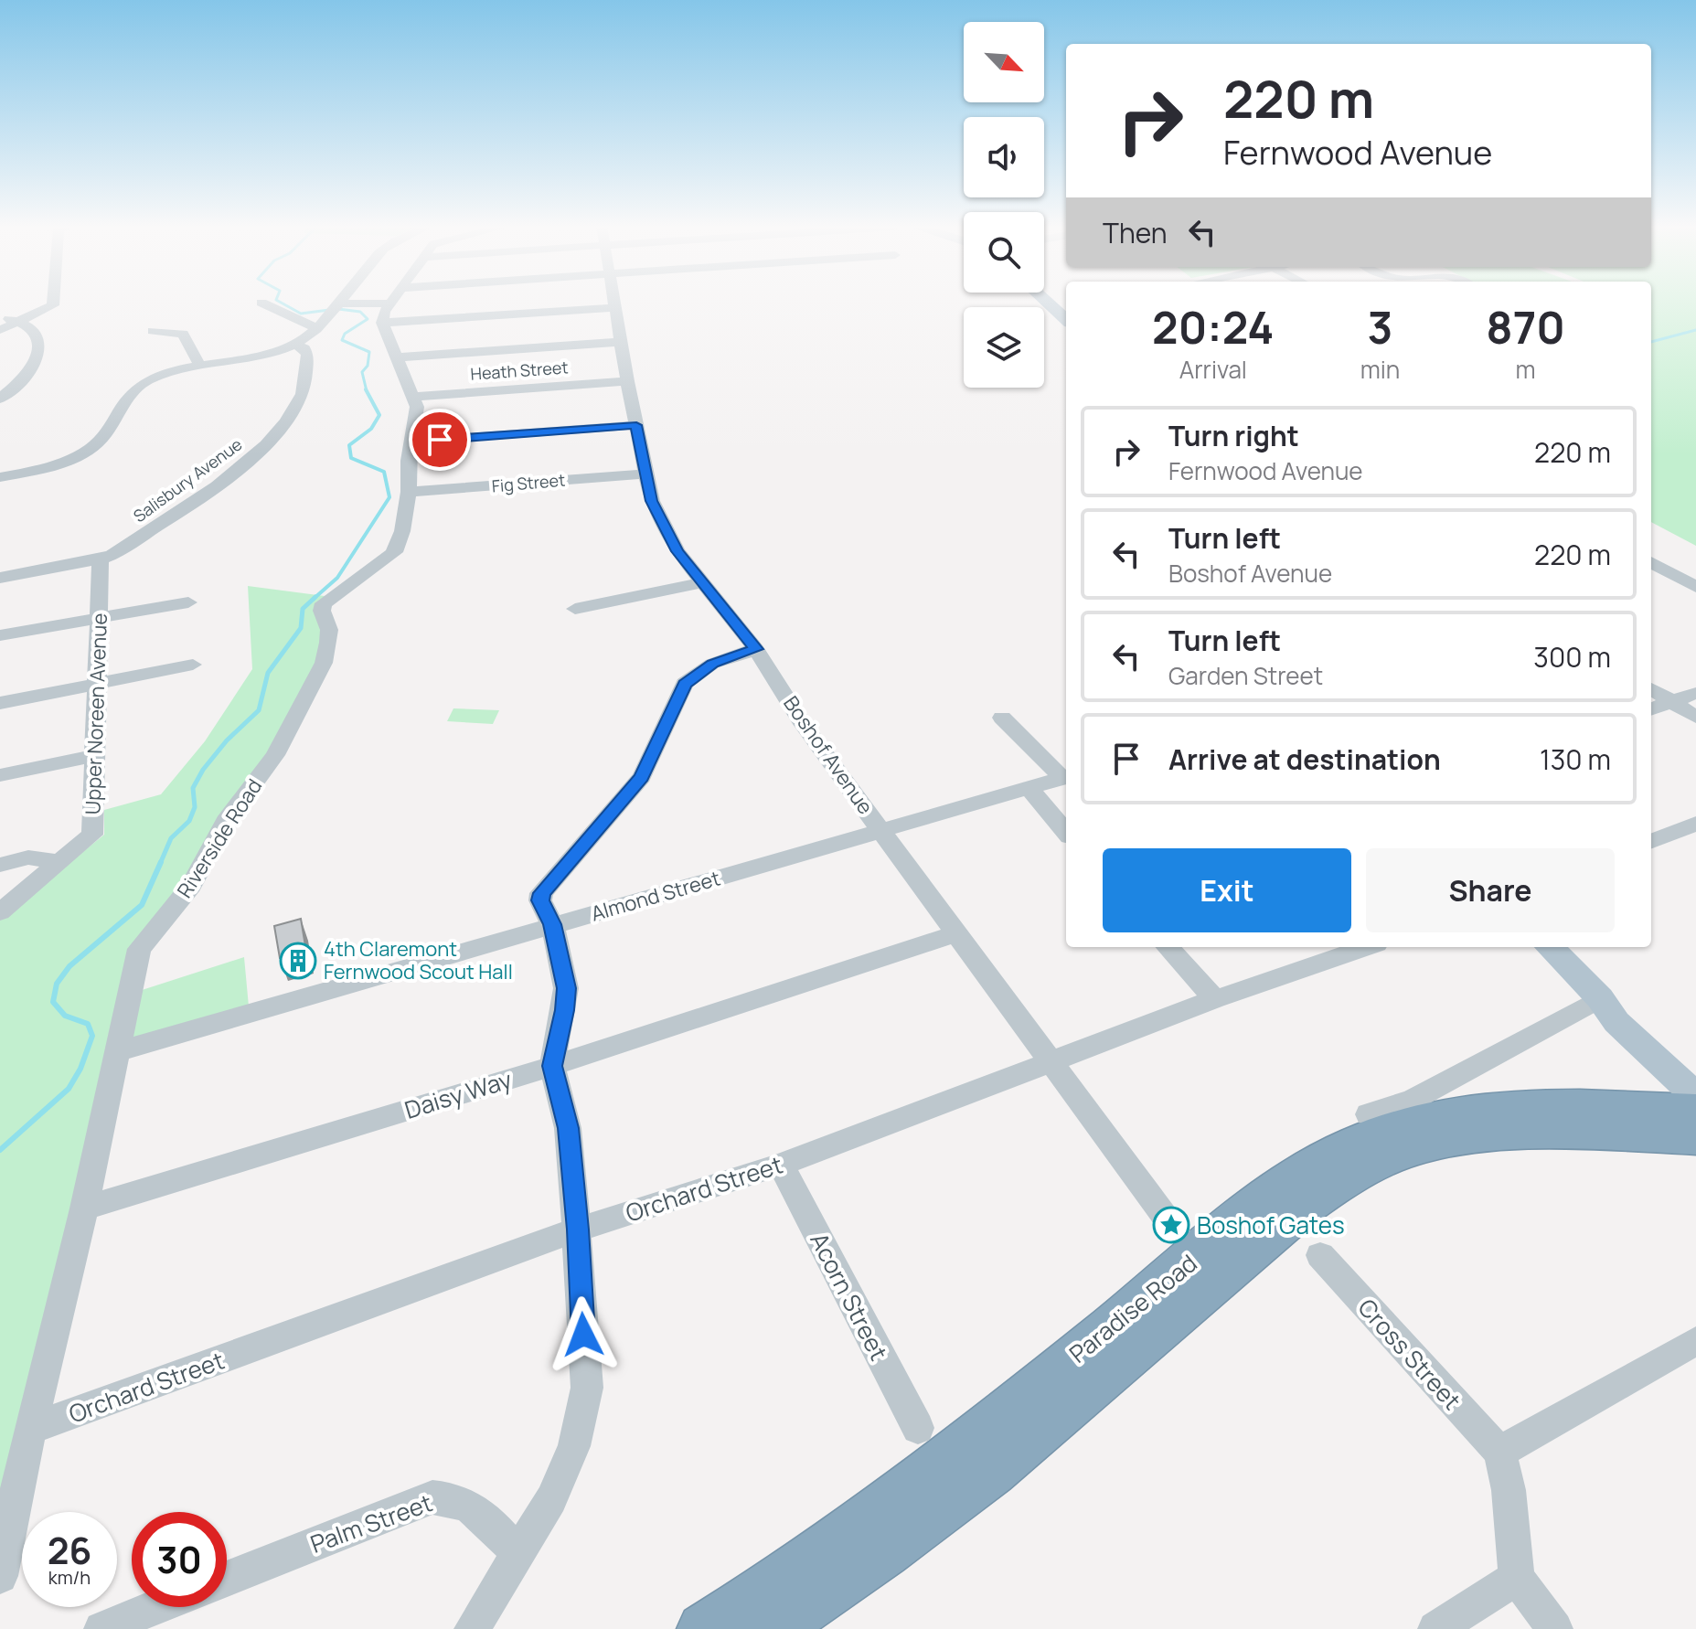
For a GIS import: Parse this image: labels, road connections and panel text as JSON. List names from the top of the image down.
{
  "streets": {
    "highway": ["Paradise Road"],
    "street": [
      "Heath Street",
      "Salisbury Avenue",
      "Fig Street",
      "Upper Noreen Avenue",
      "Boshof Avenue",
      "Riverside Road",
      "Almond Street",
      "Daisy Way",
      "Orchard Street",
      "Acorn Street",
      "Cross Street",
      "Palm Street"
    ]
  },
  "crossings": [
    ["Heath Street", "Boshof Avenue"],
    ["Heath Street", "Riverside Road"],
    ["Salisbury Avenue", "Upper Noreen Avenue"],
    ["Fig Street", "Boshof Avenue"],
    ["Fig Street", "Riverside Road"],
    ["Boshof Avenue", "Almond Street"],
    ["Boshof Avenue", "Daisy Way"],
    ["Boshof Avenue", "Orchard Street"],
    ["Riverside Road", "Almond Street"],
    ["Riverside Road", "Daisy Way"],
    ["Riverside Road", "Orchard Street"],
    ["Orchard Street", "Acorn Street"]
  ],
  "places": {
    "building": ["4th Claremont Fernwood Scout Hall"],
    "place": ["Boshof Gates"]
  },
  "north": "bottom right",
  "page": {
    "turn": ["220 m", "Fernwood Avenue"],
    "then": "Then",
    "eta": [
      "20:24",
      "Arrival",
      "3",
      "min",
      "870",
      "m"
    ],
    "list": [
      {
        "name": "Turn right",
        "note": "Fernwood Avenue",
        "value": "220 m"
      },
      {
        "name": "Turn left",
        "note": "Boshof Avenue",
        "value": "220 m"
      },
      {
        "name": "Turn left",
        "note": "Garden Street",
        "value": "300 m"
      },
      {
        "name": "Arrive at destination",
        "value": "130 m"
      }
    ],
    "buttons": ["Exit", "Share"],
    "speed": "26 km/h",
    "limit": "30"
  }
}
